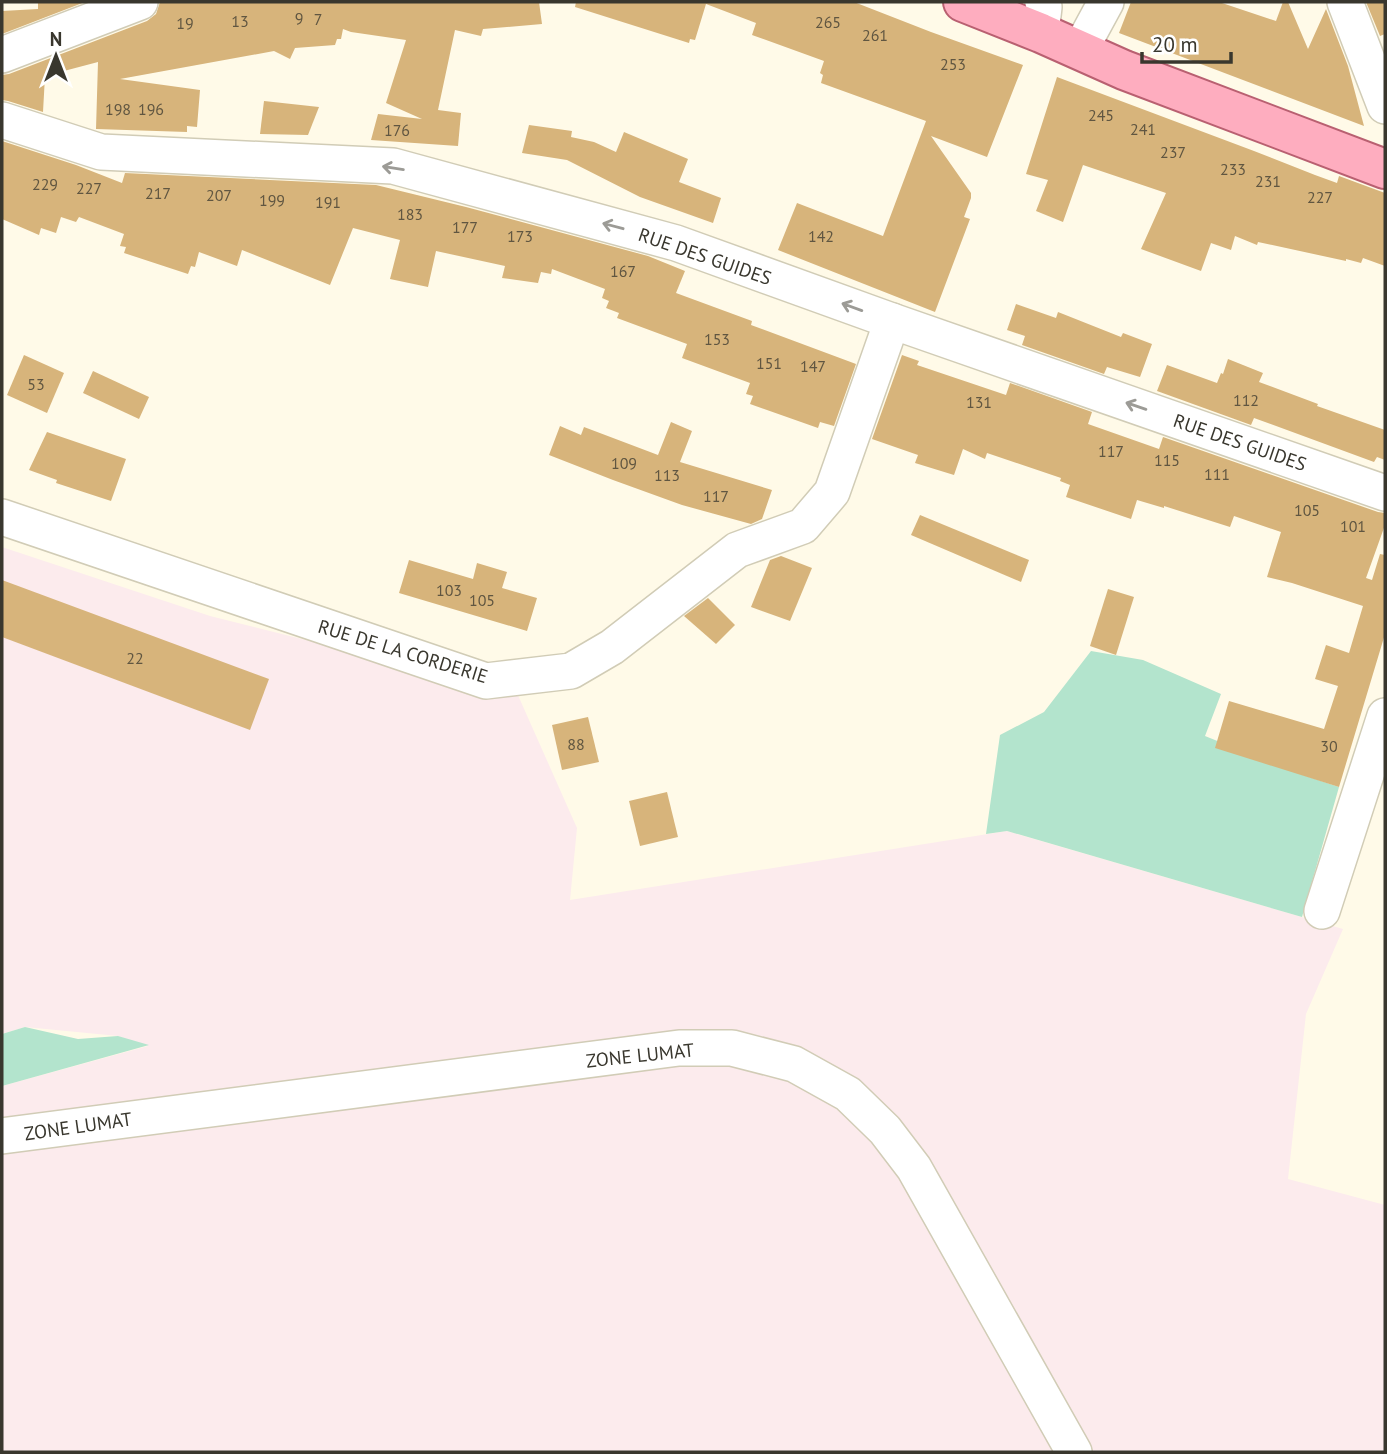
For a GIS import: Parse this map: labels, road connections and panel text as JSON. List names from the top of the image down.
{
  "streets": {
    "street": ["RUE DES GUIDES", "RUE DE LA CORDERIE", "ZONE LUMAT"]
  },
  "crossings": [
    ["RUE DES GUIDES", "RUE DE LA CORDERIE"]
  ],
  "one_way": ["RUE DES GUIDES"],
  "house_numbers": [
    "9",
    "7",
    "13",
    "265",
    "19",
    "261",
    "253",
    "198",
    "196",
    "245",
    "241",
    "176",
    "237",
    "233",
    "231",
    "229",
    "227",
    "217",
    "207",
    "227",
    "199",
    "191",
    "183",
    "177",
    "173",
    "142",
    "167",
    "153",
    "151",
    "147",
    "53",
    "112",
    "131",
    "117",
    "115",
    "109",
    "111",
    "113",
    "117",
    "105",
    "101",
    "103",
    "105",
    "22",
    "88",
    "30"
  ],
  "scale_bar": "20 m",
  "north": "top"
}
